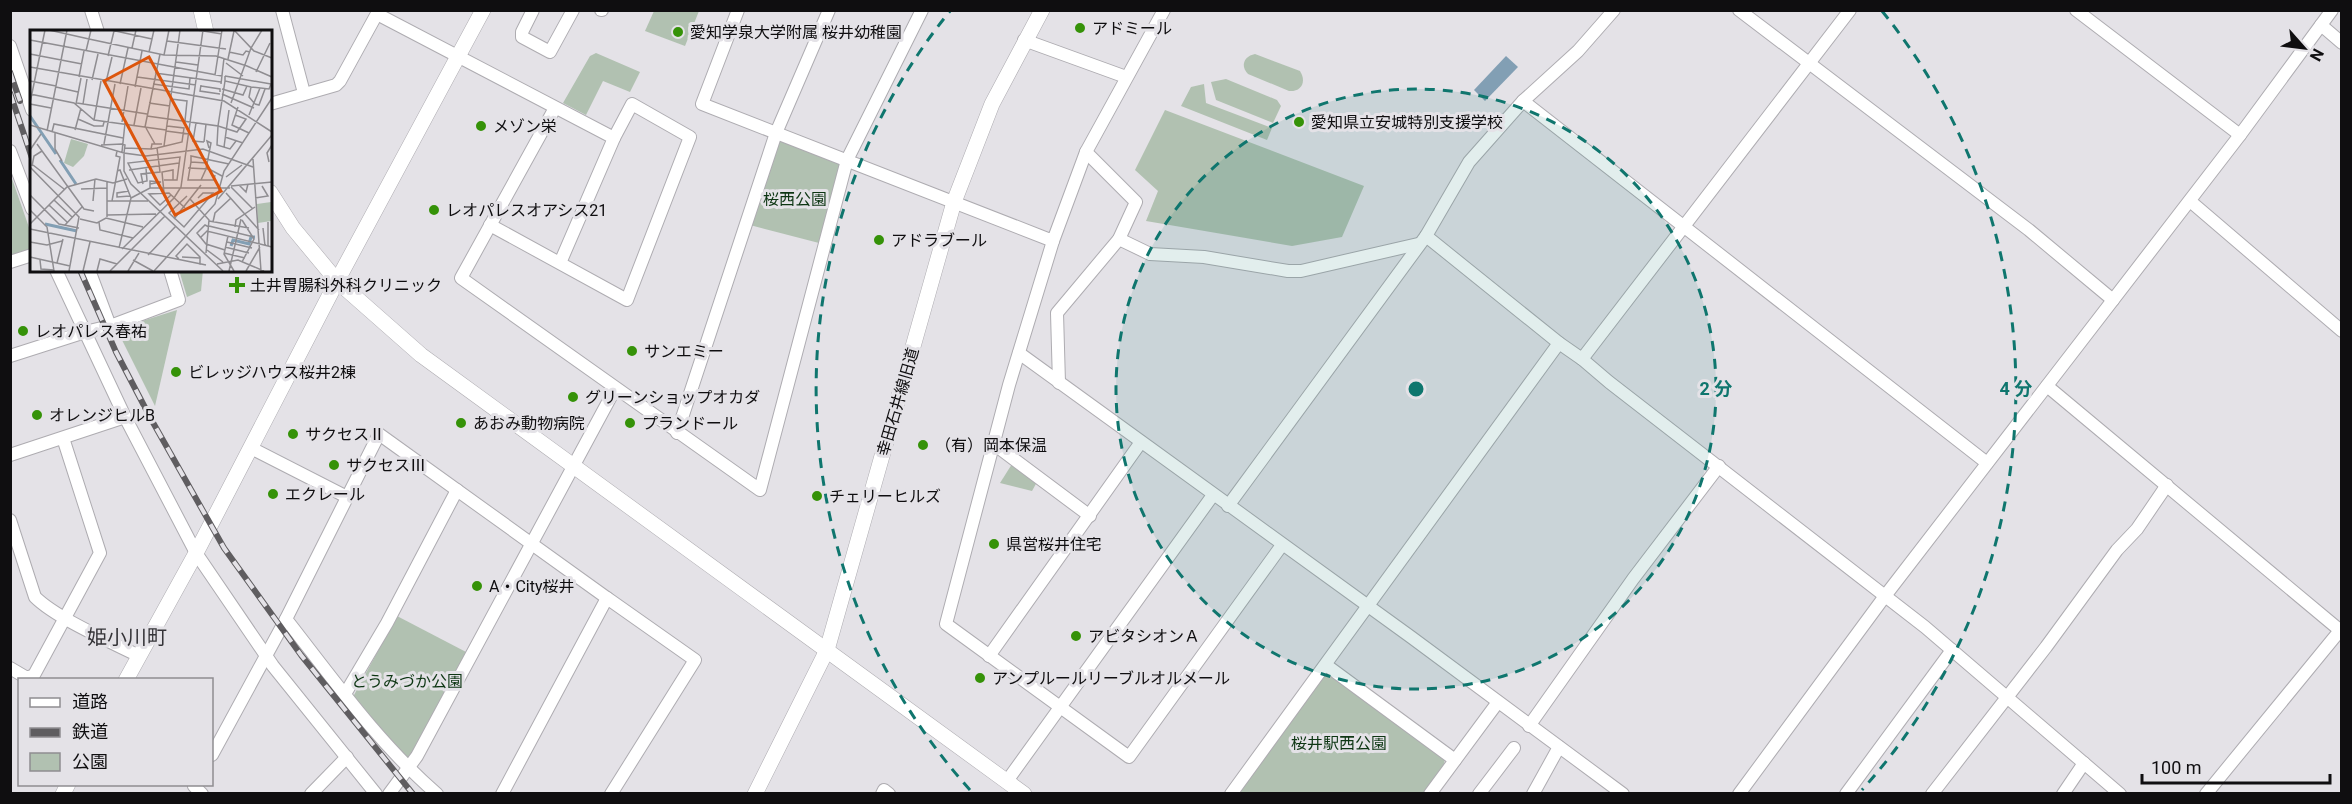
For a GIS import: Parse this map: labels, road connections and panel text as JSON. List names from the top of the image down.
{
  "streets": {
    "street": ["幸田石井線旧道"]
  },
  "districts": ["姫小川町"],
  "parks": ["桜西公園", "とうみづか公園", "桜井駅西公園"],
  "places": {
    "other": [
      "アドミール",
      "愛知学泉大学附属 桜井幼稚園",
      "愛知県立安城特別支援学校",
      "メゾン栄",
      "レオパレスオアシス21",
      "アドラブール",
      "レオパレス春祐",
      "サンエミー",
      "ビレッジハウス桜井2棟",
      "グリーンショップオカダ",
      "オレンジヒルB",
      "あおみ動物病院",
      "プランドール",
      "サクセスⅡ",
      "（有）岡本保温",
      "サクセスⅢ",
      "エクレール",
      "チェリーヒルズ",
      "県営桜井住宅",
      "A・City桜井",
      "アビタシオンＡ",
      "アンプルールリーブルオルメール"
    ],
    "health": ["土井胃腸科外科クリニック"]
  },
  "legend": ["道路", "鉄道", "公園"],
  "scale_bar": "100 m",
  "north": "bottom right",
  "rings": ["2 分", "4 分"]
}
